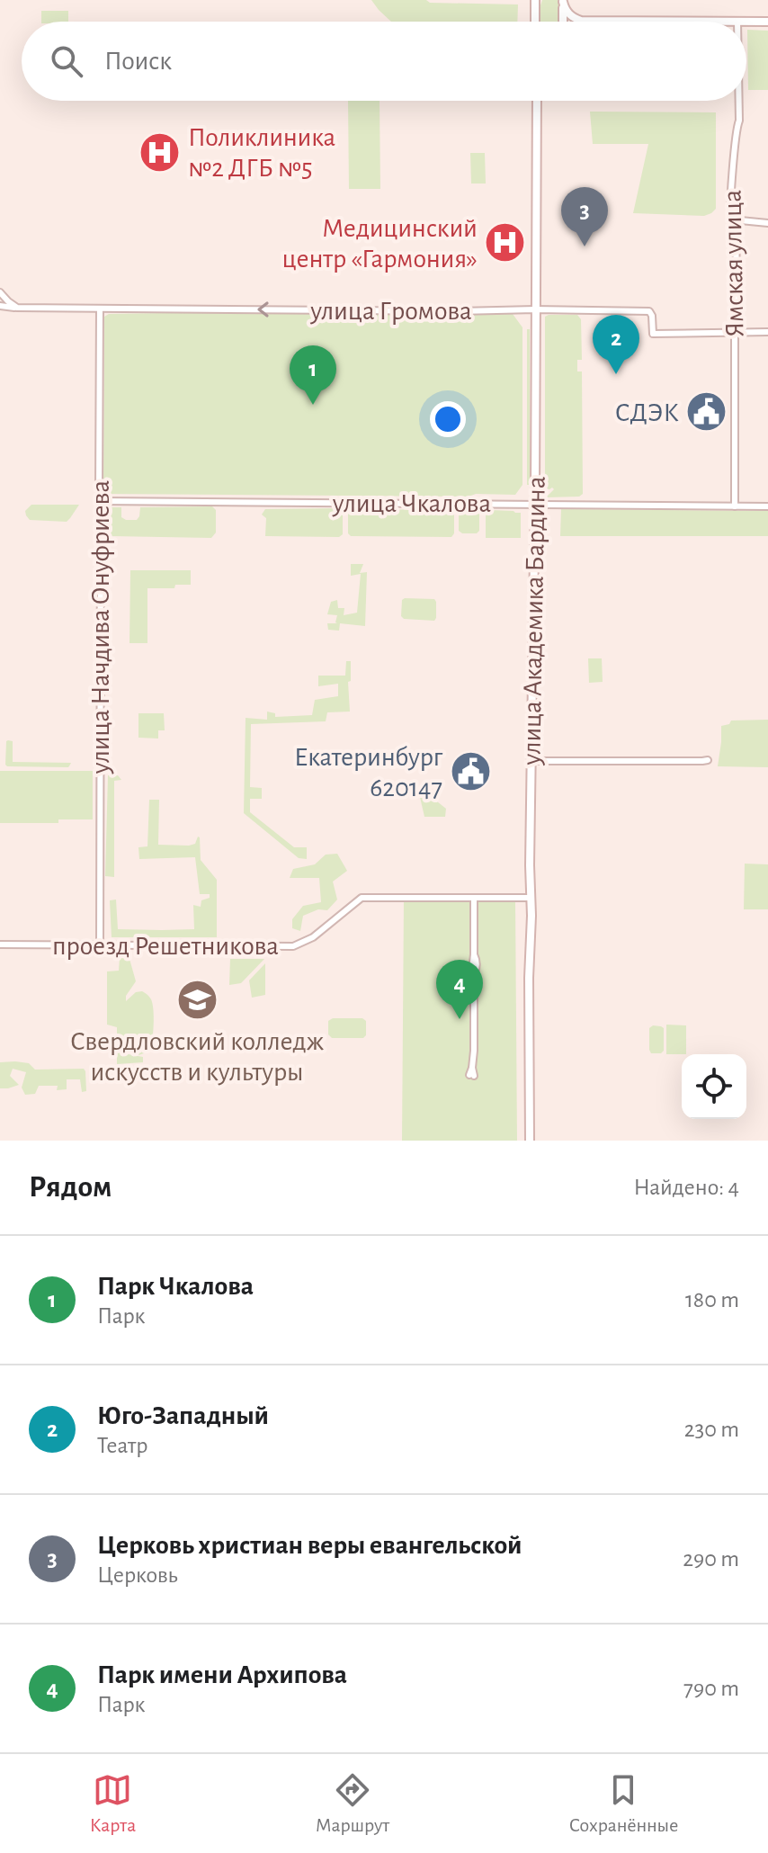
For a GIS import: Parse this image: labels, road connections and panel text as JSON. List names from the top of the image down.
{
  "streets": {
    "street": [
      "Ямская улица",
      "улица Громова",
      "улица Чкалова",
      "улица Академика Бардина",
      "улица Начдива Онуфриева",
      "проезд Решетникова"
    ]
  },
  "crossings": [
    ["Ямская улица", "улица Громова"],
    ["Ямская улица", "улица Чкалова"],
    ["улица Громова", "улица Академика Бардина"],
    ["улица Громова", "улица Начдива Онуфриева"],
    ["улица Чкалова", "улица Академика Бардина"],
    ["улица Чкалова", "улица Начдива Онуфриева"],
    ["улица Академика Бардина", "проезд Решетникова"],
    ["улица Начдива Онуфриева", "проезд Решетникова"]
  ],
  "one_way": ["улица Громова"],
  "places": {
    "hospital": ["Поликлиника №2 ДГБ №5", "Медицинский центр «Гармония»"],
    "public building": ["СДЭК", "Екатеринбург 620147"],
    "school or university": ["Свердловский колледж искусств и культуры"]
  },
  "page": {
    "search": "Поиск",
    "pins": [
      "3",
      "2",
      "1",
      "4"
    ],
    "heading": ["Рядом", "Найдено: 4"],
    "list": [
      {
        "mark": "1",
        "name": "Парк Чкалова",
        "note": "Парк",
        "value": "180 m"
      },
      {
        "mark": "2",
        "name": "Юго-Западный",
        "note": "Театр",
        "value": "230 m"
      },
      {
        "mark": "3",
        "name": "Церковь христиан веры евангельской",
        "note": "Церковь",
        "value": "290 m"
      },
      {
        "mark": "4",
        "name": "Парк имени Архипова",
        "note": "Парк",
        "value": "790 m"
      }
    ],
    "nav": ["Карта", "Маршрут", "Сохранённые"]
  }
}
